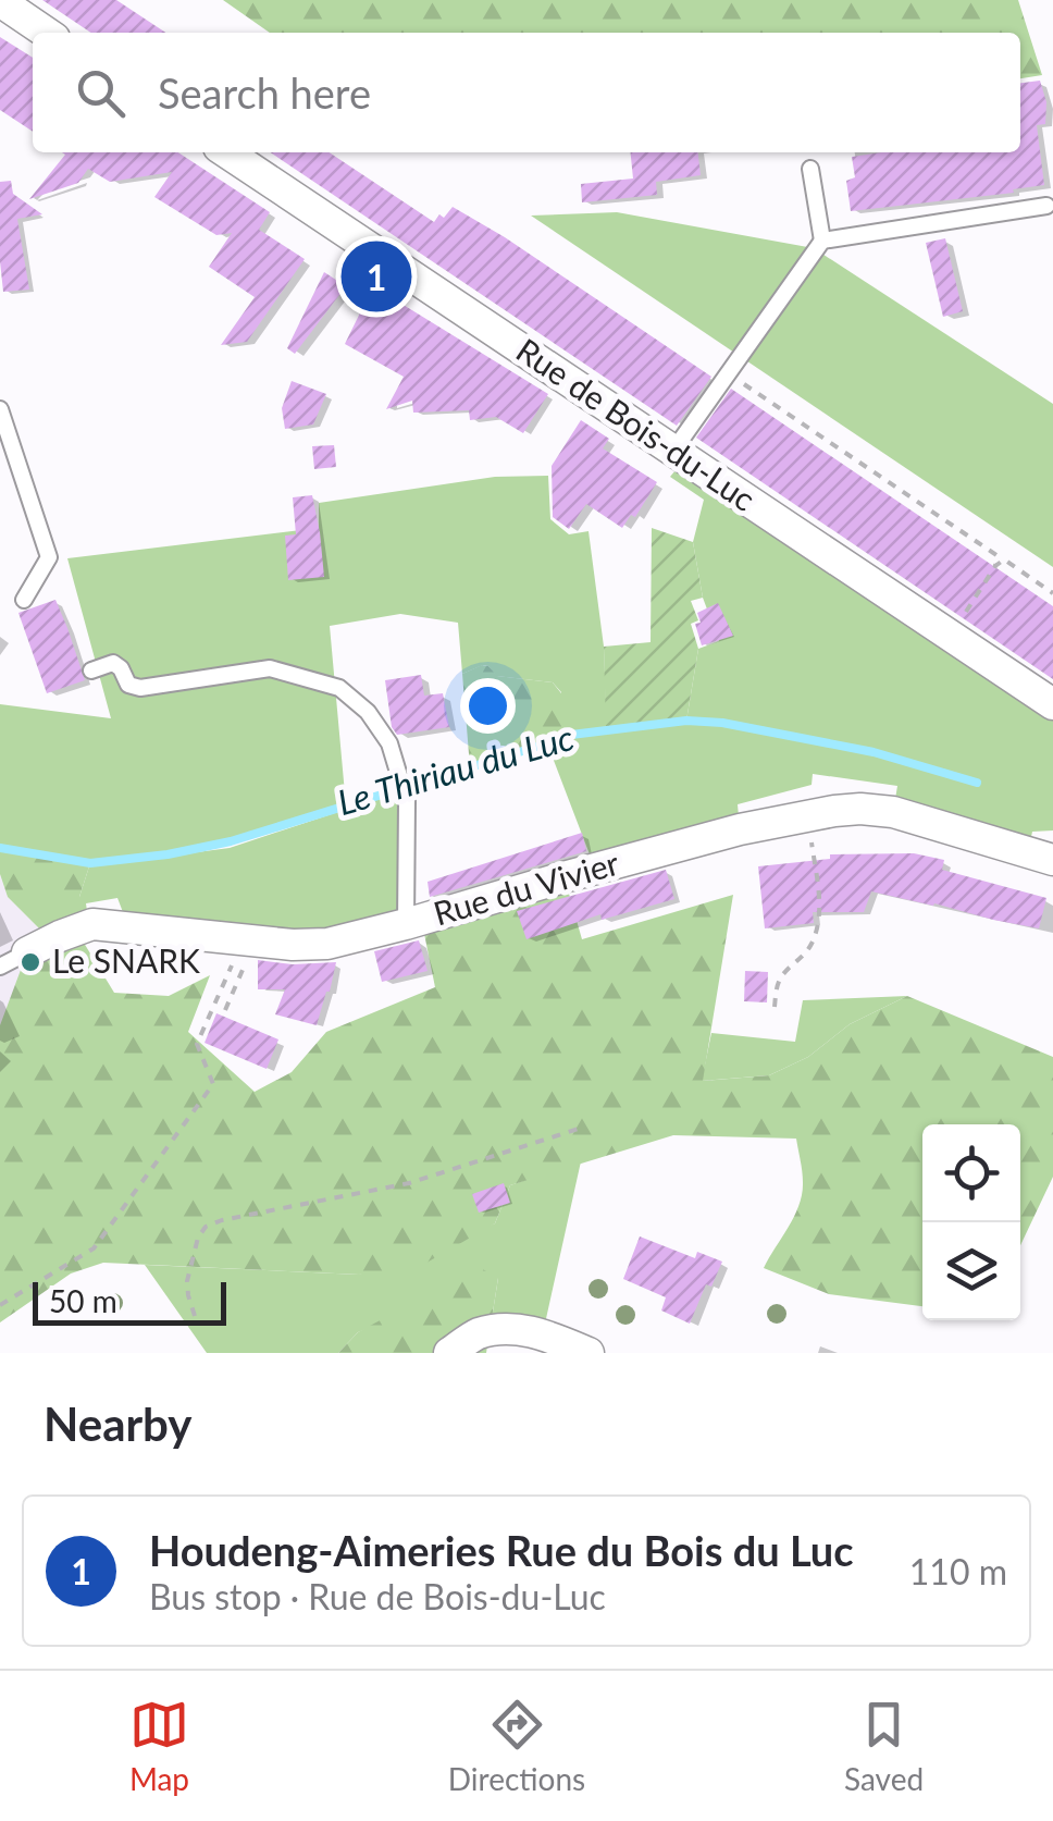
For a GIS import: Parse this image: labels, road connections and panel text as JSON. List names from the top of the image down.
{
  "streets": {
    "street": ["Rue de Bois-du-Luc", "Rue du Vivier"]
  },
  "water": ["Le Thiriau du Luc"],
  "places": ["Le SNARK"],
  "scale_bar": "50 m",
  "page": {
    "search": "Search here",
    "pins": "1",
    "scale": "50 m",
    "heading": "Nearby",
    "list": [
      {
        "mark": "1",
        "name": "Houdeng-Aimeries Rue du Bois du Luc",
        "note": "Bus stop · Rue de Bois-du-Luc",
        "value": "110 m"
      }
    ],
    "nav": ["Map", "Directions", "Saved"]
  }
}
